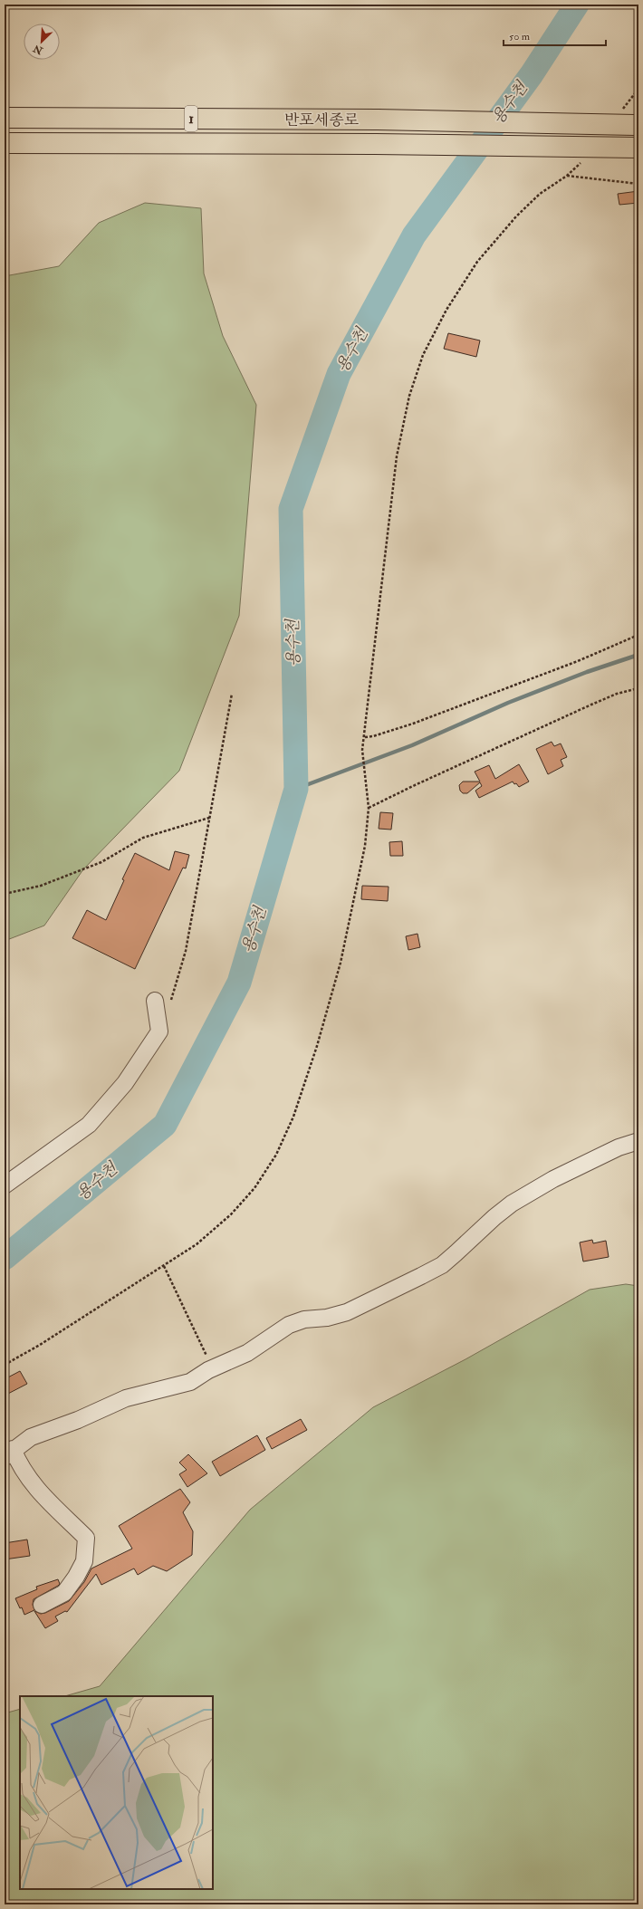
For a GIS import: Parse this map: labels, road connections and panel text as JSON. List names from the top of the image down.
{
  "streets": {
    "highway": ["1", "반포세종로"]
  },
  "water": ["용수천"],
  "scale_bar": "50 m",
  "north": "bottom left"
}
